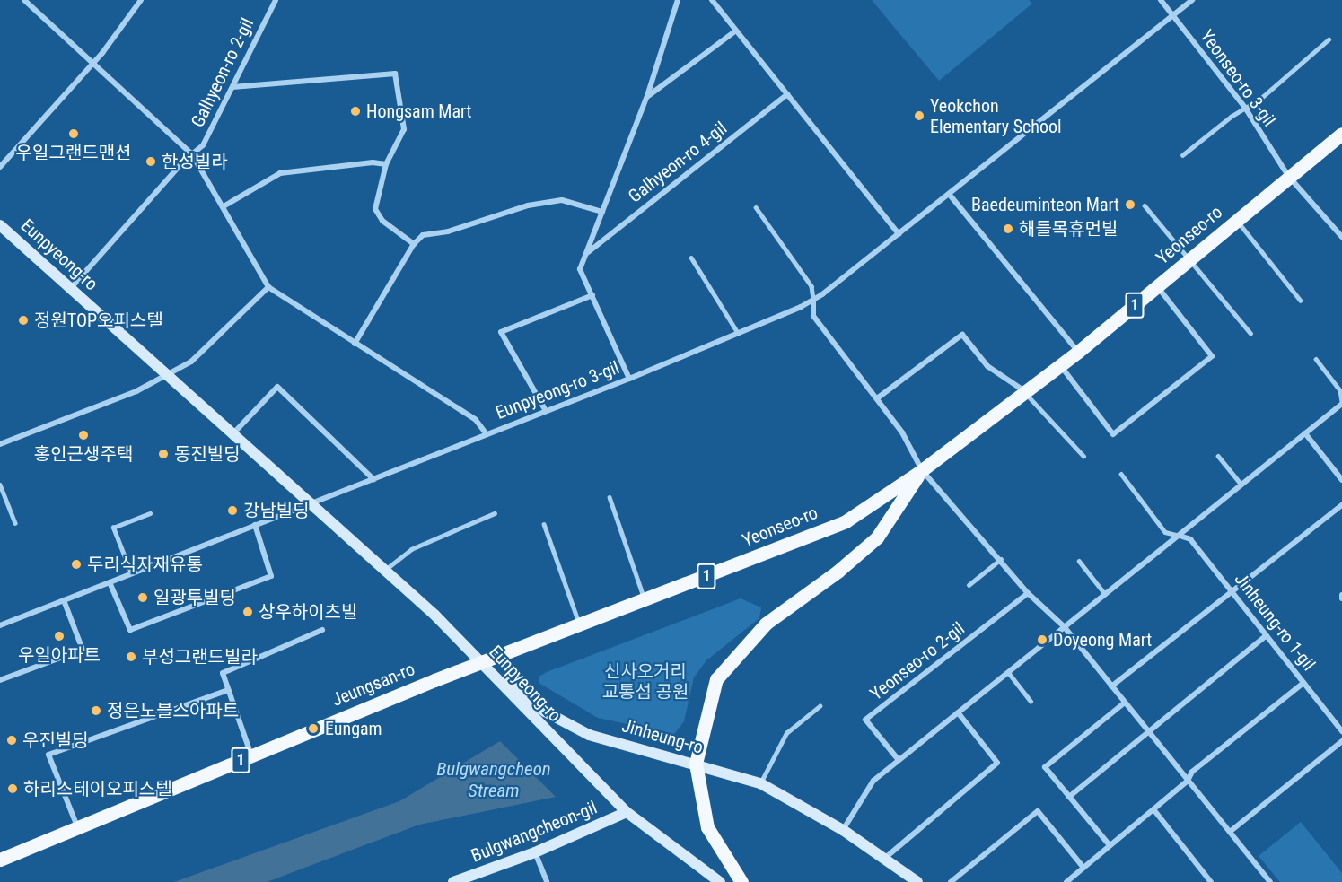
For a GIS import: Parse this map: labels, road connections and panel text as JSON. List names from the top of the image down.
{
  "streets": {
    "main road": [
      "Yeonseo-ro",
      "Eunpyeong-ro",
      "1",
      "Jeungsan-ro",
      "Jinheung-ro",
      "Bulgwangcheon-gil"
    ],
    "street": [
      "Galhyeon-ro 2-gil",
      "Yeonseo-ro 3-gil",
      "Galhyeon-ro 4-gil",
      "Eunpyeong-ro 3-gil",
      "Jinheung-ro 1-gil",
      "Yeonseo-ro 2-gil"
    ]
  },
  "crossings": [
    ["Galhyeon-ro 2-gil", "Eunpyeong-ro"],
    ["Yeonseo-ro 3-gil", "Yeonseo-ro"],
    ["Yeonseo-ro 3-gil", "Eunpyeong-ro 3-gil"],
    ["Galhyeon-ro 4-gil", "Eunpyeong-ro 3-gil"],
    ["Yeonseo-ro", "Eunpyeong-ro"],
    ["Yeonseo-ro", "Jeungsan-ro"],
    ["Yeonseo-ro", "Jinheung-ro"],
    ["Eunpyeong-ro", "Eunpyeong-ro 3-gil"],
    ["Eunpyeong-ro", "Jeungsan-ro"],
    ["Eunpyeong-ro", "Jinheung-ro"],
    ["Eunpyeong-ro", "Bulgwangcheon-gil"],
    ["Jeungsan-ro", "Jinheung-ro"]
  ],
  "water": ["Bulgwangcheon Stream"],
  "parks": ["신사오거리 교통섬 공원"],
  "places": [
    "Hongsam Mart",
    "Yeokchon Elementary School",
    "우일그랜드맨션",
    "한성빌라",
    "Baedeuminteon Mart",
    "해들목휴먼빌",
    "정원TOP오피스텔",
    "홍인근생주택",
    "동진빌딩",
    "강남빌딩",
    "두리식자재유통",
    "일광투빌딩",
    "상우하이츠빌",
    "우일아파트",
    "Doyeong Mart",
    "부성그랜드빌라",
    "정은노블스아파트",
    "Eungam",
    "우진빌딩",
    "하리스테이오피스텔"
  ]
}
